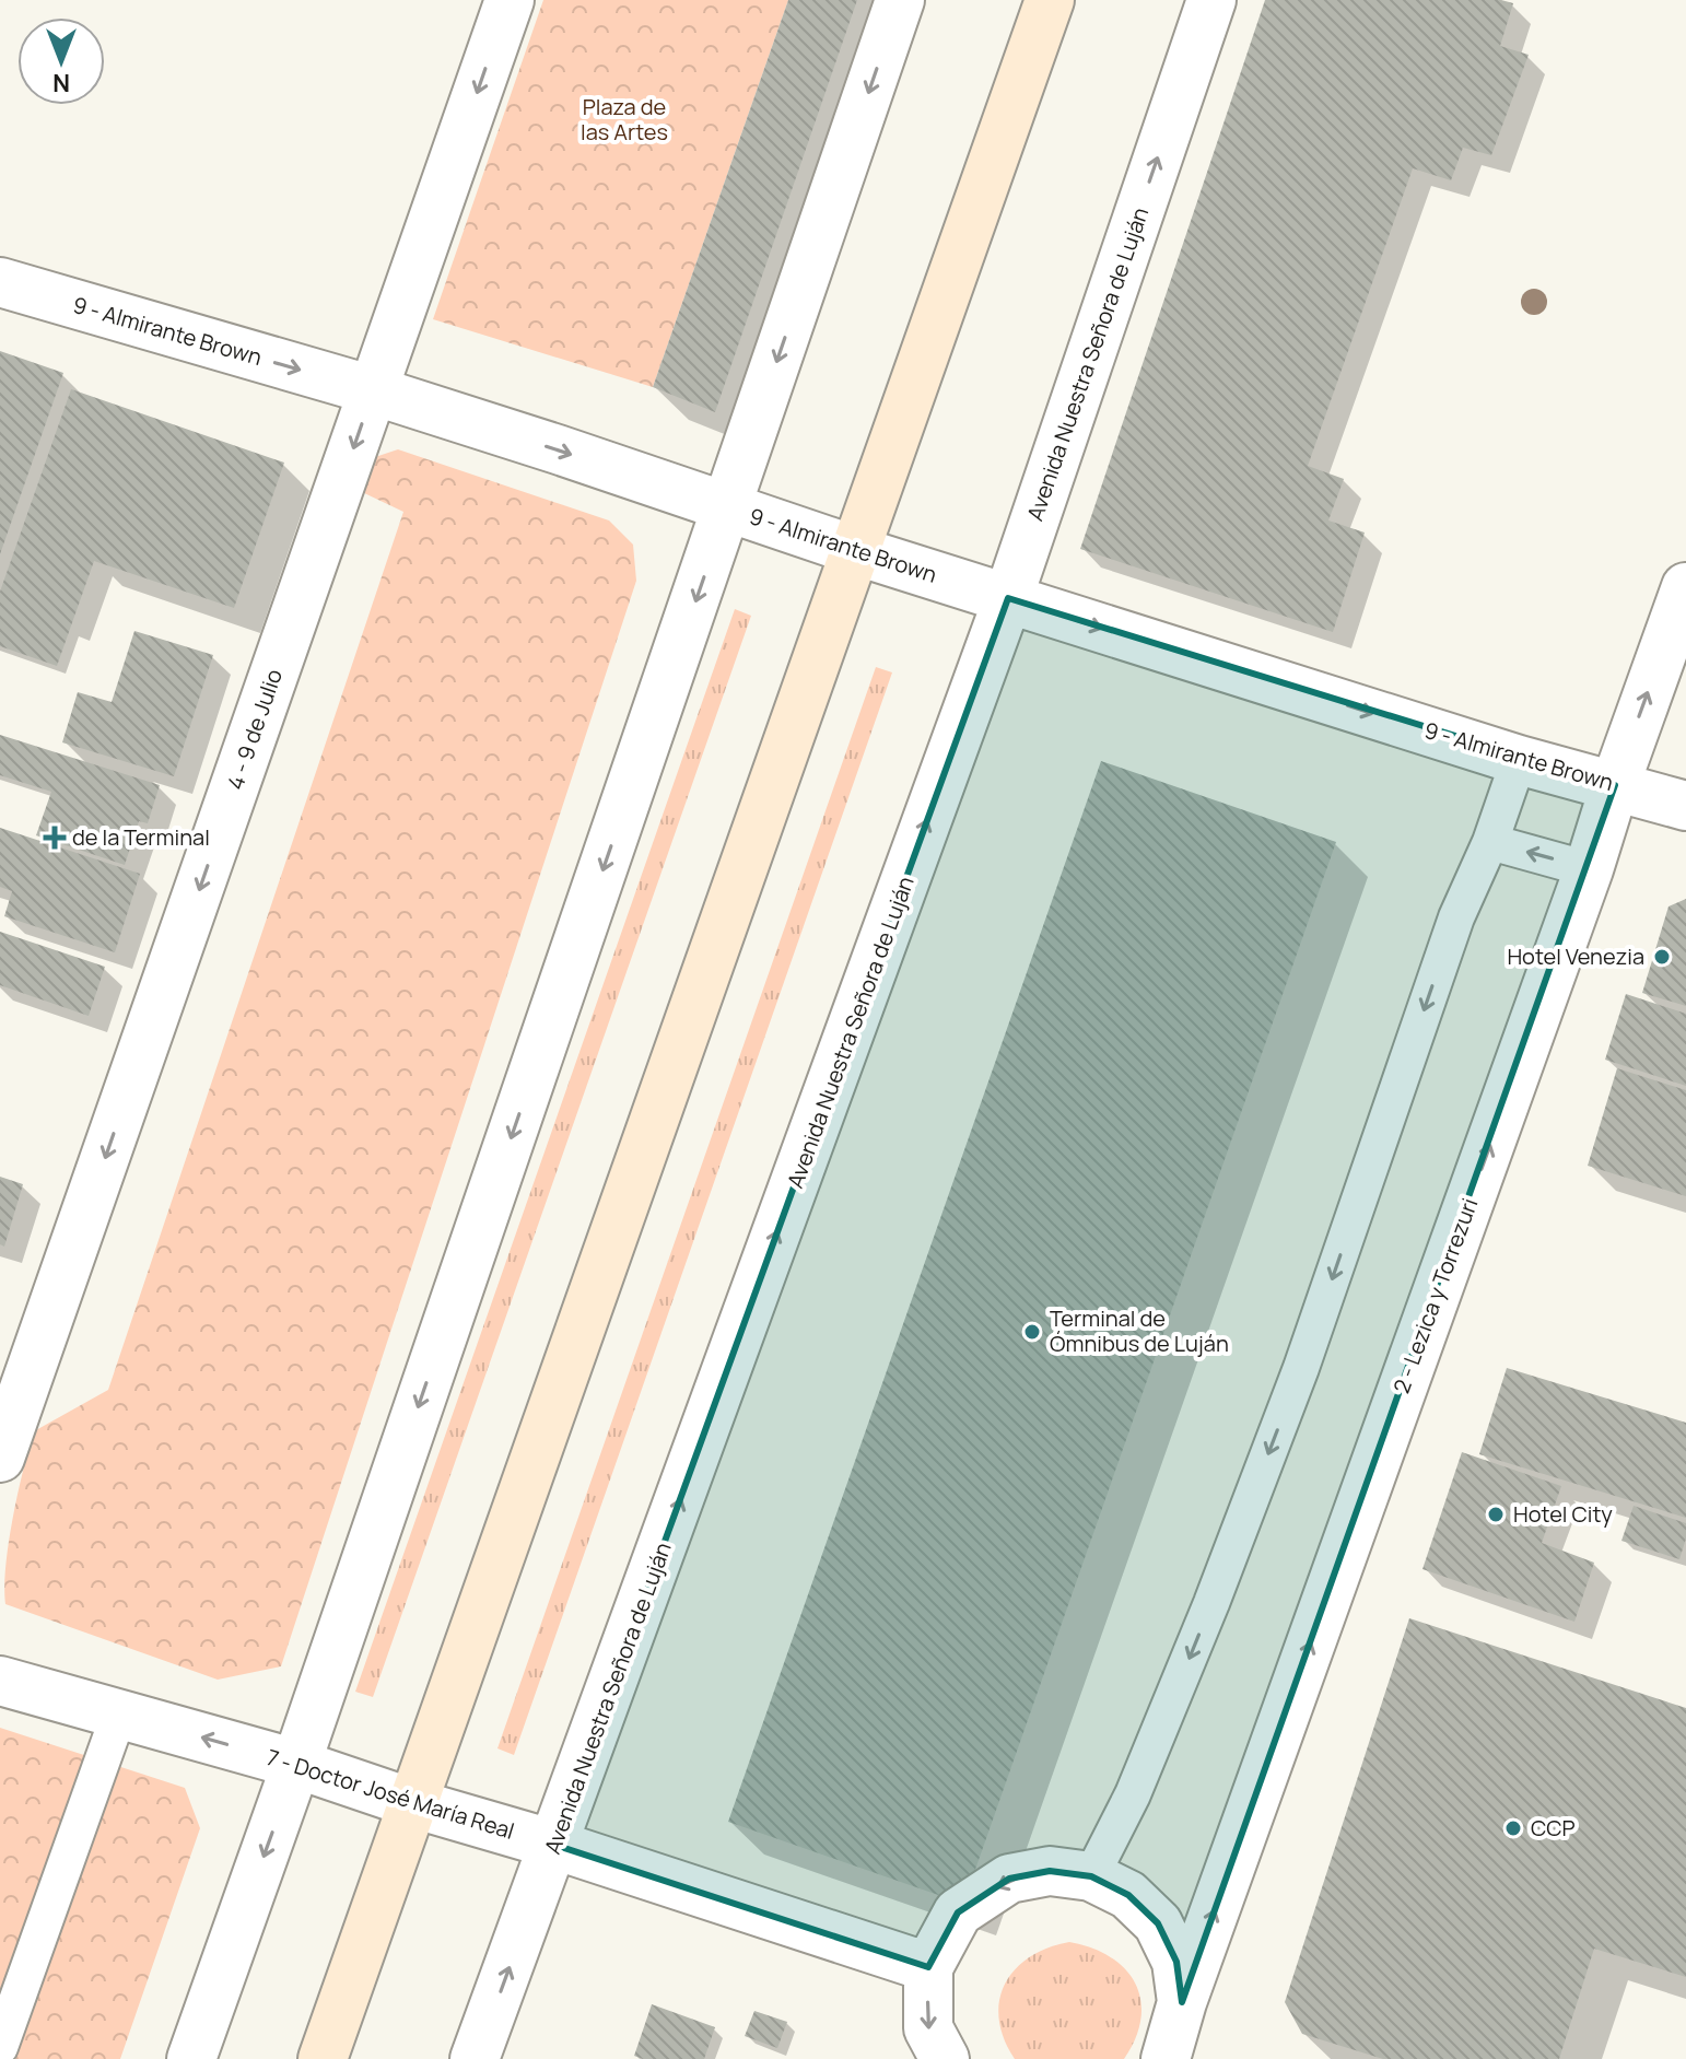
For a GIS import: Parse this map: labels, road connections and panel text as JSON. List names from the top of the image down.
{
  "streets": {
    "street": [
      "9 - Almirante Brown",
      "Avenida Nuestra Señora de Luján",
      "4 - 9 de Julio",
      "2 - Lezica y Torrezuri",
      "7 - Doctor José María Real"
    ]
  },
  "crossings": [
    ["9 - Almirante Brown", "Avenida Nuestra Señora de Luján"],
    ["9 - Almirante Brown", "4 - 9 de Julio"],
    ["9 - Almirante Brown", "2 - Lezica y Torrezuri"],
    ["Avenida Nuestra Señora de Luján", "7 - Doctor José María Real"]
  ],
  "one_way": ["9 - Almirante Brown", "2 - Lezica y Torrezuri"],
  "parks": ["Plaza de las Artes"],
  "places": {
    "health": ["de la Terminal"],
    "other": [
      "Hotel Venezia",
      "Terminal de Ómnibus de Luján",
      "Hotel City",
      "CCP"
    ]
  },
  "north": "bottom"
}
